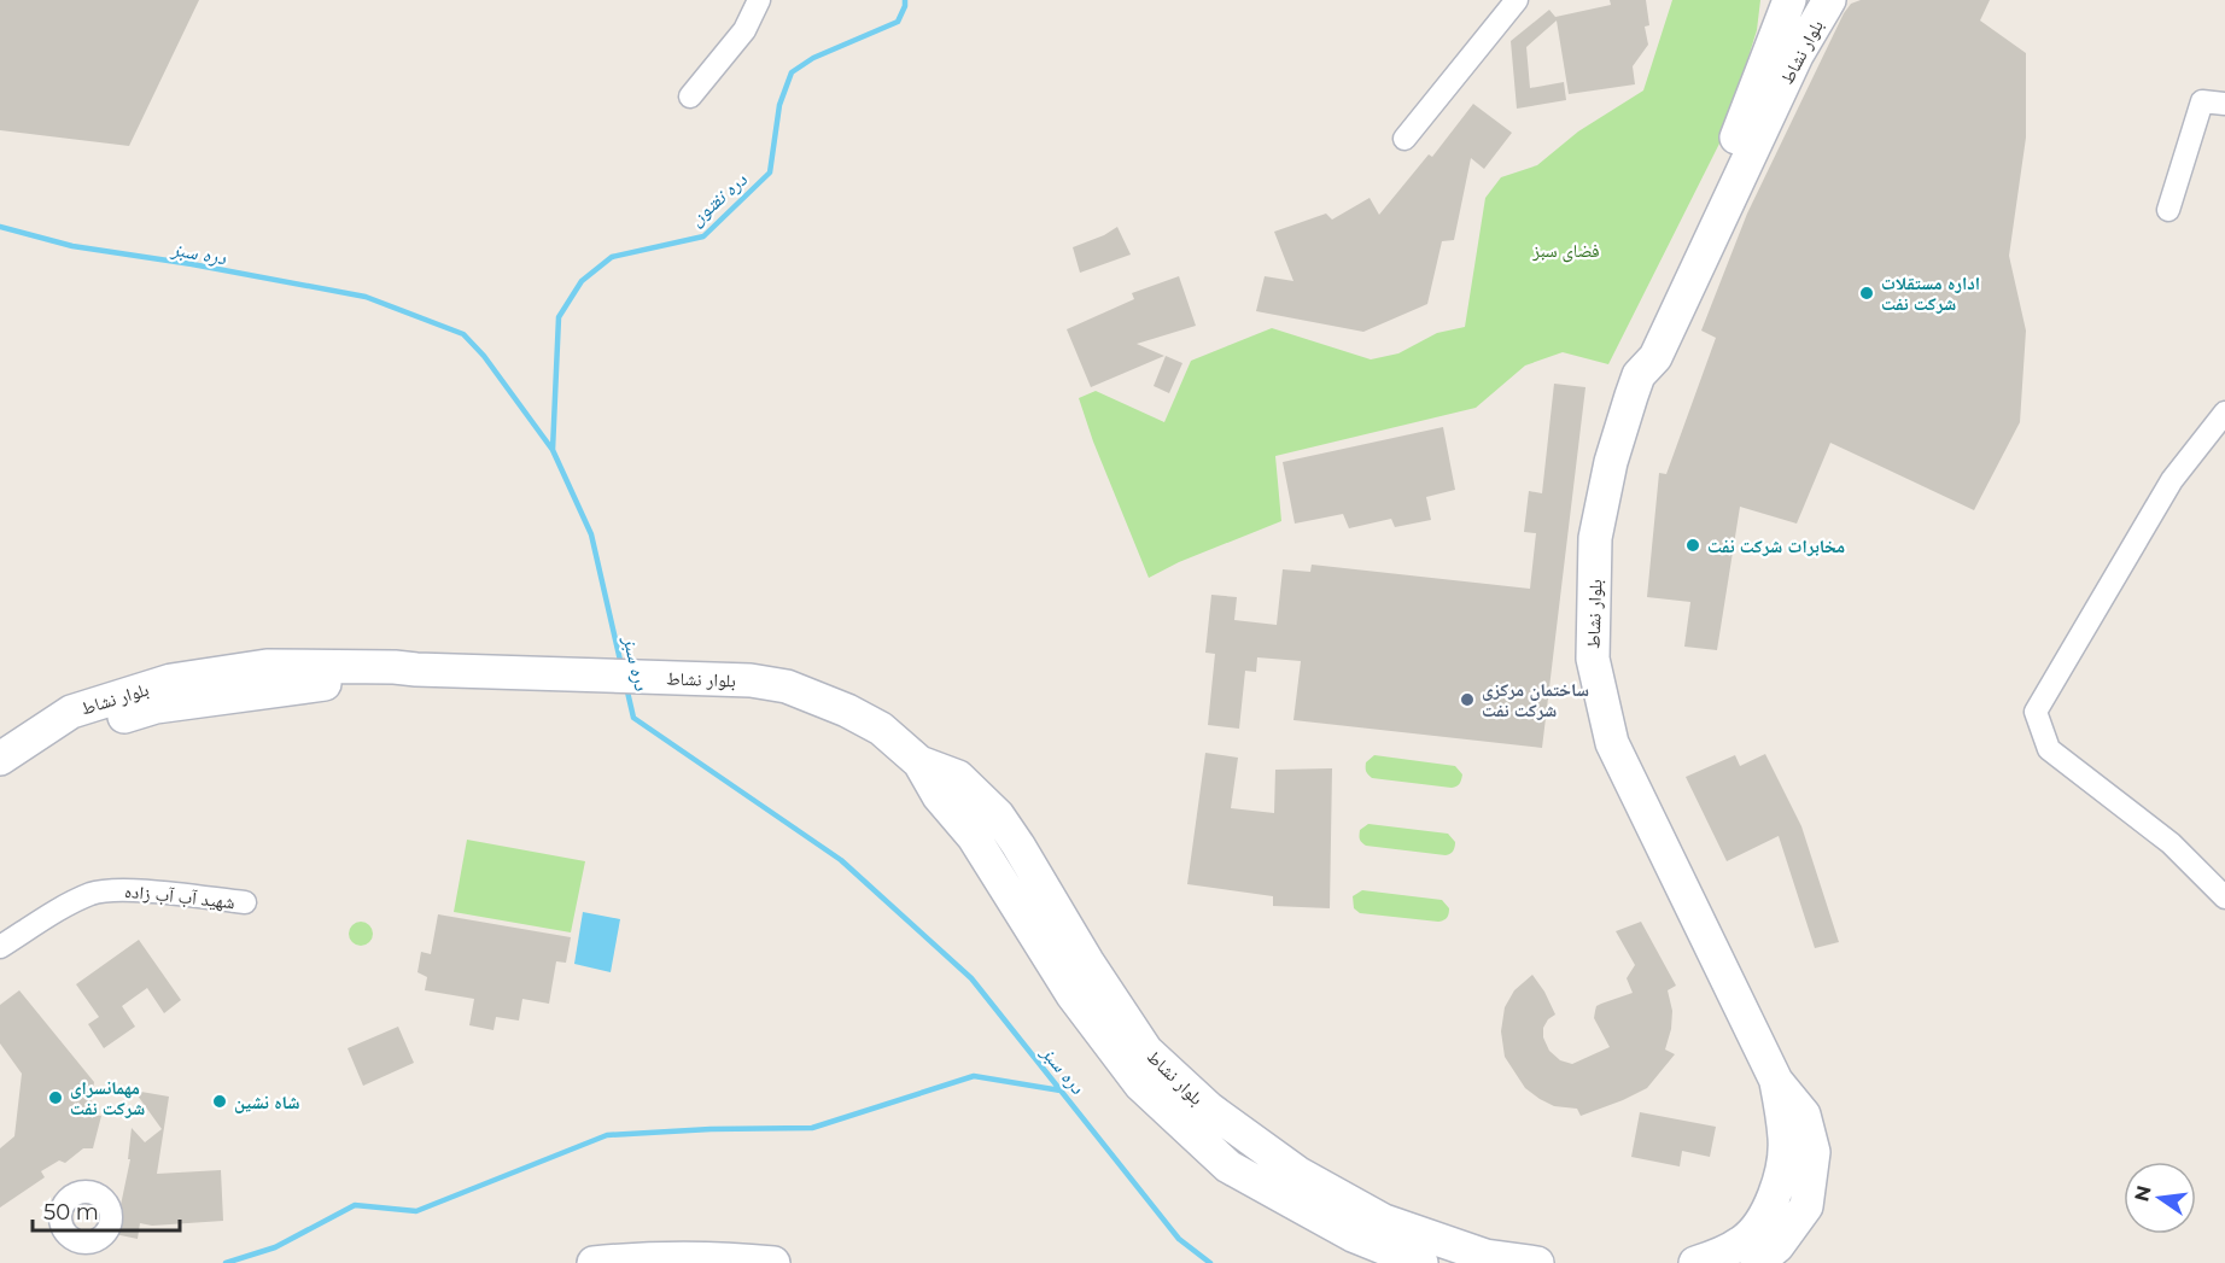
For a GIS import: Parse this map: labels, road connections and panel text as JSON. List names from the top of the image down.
{
  "streets": {
    "main road": ["بلوار نشاط"],
    "street": ["شهید آب آب زاده"]
  },
  "water": ["دره نفتون", "دره سبز"],
  "parks": ["فضای سبز"],
  "places": [
    "اداره مستقلات شرکت نفت",
    "مخابرات شرکت نفت",
    "ساختمان مرکزی شرکت نفت",
    "مهمانسرای شرکت نفت",
    "شاه نشین"
  ],
  "scale_bar": "50 m",
  "north": "left"
}
